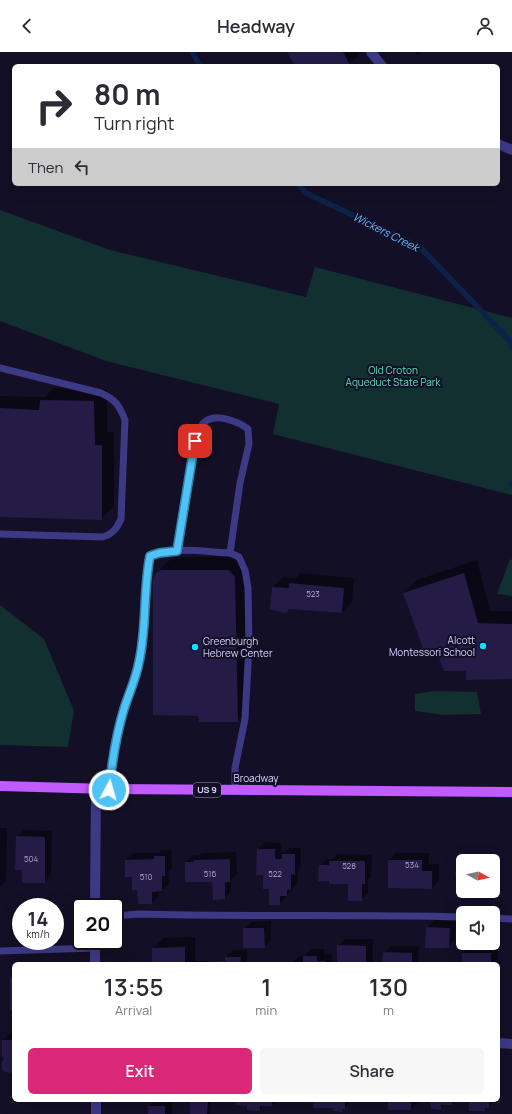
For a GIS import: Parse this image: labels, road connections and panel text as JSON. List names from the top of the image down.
{
  "streets": {
    "main road": ["Broadway", "US 9"]
  },
  "water": ["Wickers Creek"],
  "parks": ["Old Croton Aqueduct State Park"],
  "places": ["Alcott Montessori School", "Greenburgh Hebrew Center"],
  "house_numbers": [
    "523",
    "504",
    "534",
    "528",
    "516",
    "522",
    "510"
  ],
  "north": "right",
  "page": {
    "header": "Headway",
    "turn": ["80 m", "Turn right"],
    "then": "Then",
    "speed": "14 km/h",
    "limit": "20",
    "eta": [
      "13:55",
      "Arrival",
      "1",
      "min",
      "130",
      "m"
    ],
    "buttons": ["Exit", "Share"]
  }
}
